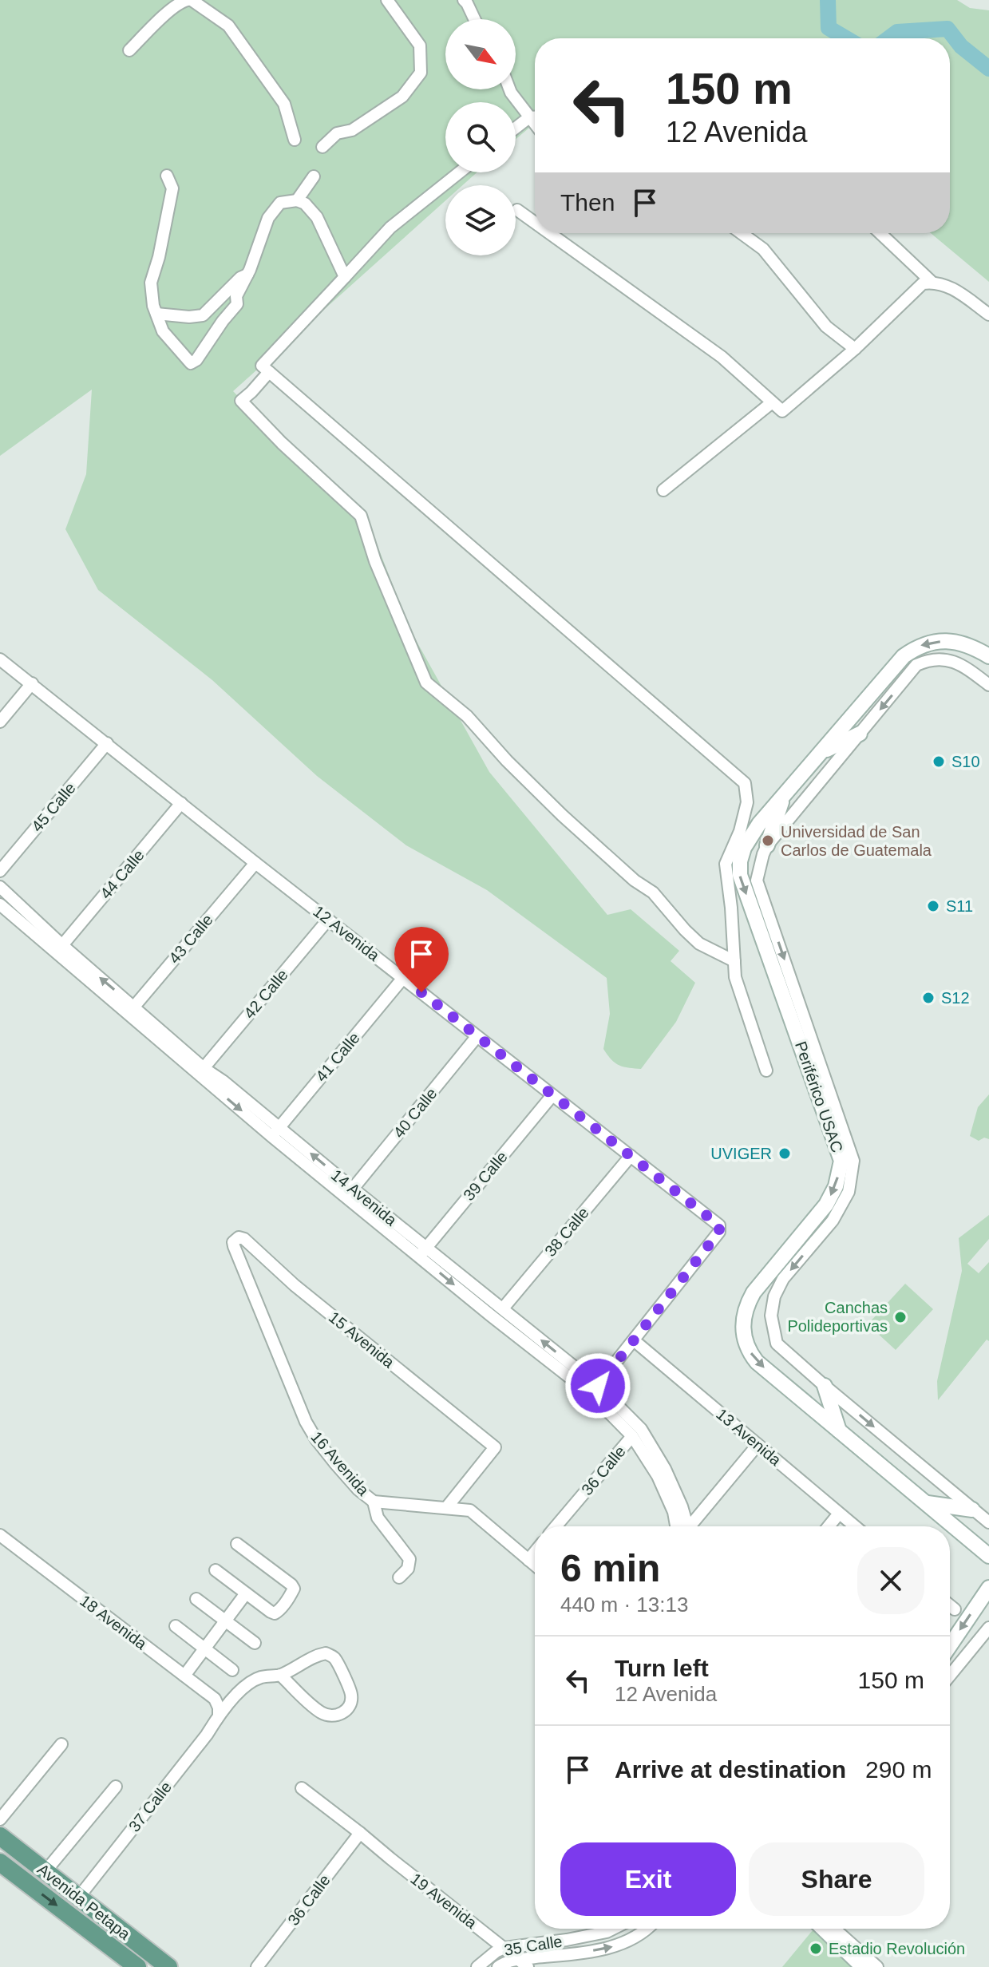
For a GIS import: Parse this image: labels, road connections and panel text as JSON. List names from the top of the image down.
{
  "streets": {
    "main road": ["Avenida Petapa"],
    "street": [
      "45 Calle",
      "44 Calle",
      "12 Avenida",
      "43 Calle",
      "42 Calle",
      "41 Calle",
      "Periférico USAC",
      "40 Calle",
      "39 Calle",
      "14 Avenida",
      "38 Calle",
      "15 Avenida",
      "13 Avenida",
      "16 Avenida",
      "36 Calle",
      "18 Avenida",
      "37 Calle",
      "19 Avenida",
      "35 Calle"
    ]
  },
  "crossings": [
    ["45 Calle", "12 Avenida"],
    ["44 Calle", "12 Avenida"],
    ["44 Calle", "14 Avenida"],
    ["12 Avenida", "43 Calle"],
    ["12 Avenida", "42 Calle"],
    ["12 Avenida", "41 Calle"],
    ["12 Avenida", "40 Calle"],
    ["12 Avenida", "39 Calle"],
    ["12 Avenida", "38 Calle"],
    ["12 Avenida", "13 Avenida"],
    ["43 Calle", "14 Avenida"],
    ["42 Calle", "14 Avenida"],
    ["41 Calle", "14 Avenida"],
    ["40 Calle", "14 Avenida"],
    ["39 Calle", "14 Avenida"],
    ["14 Avenida", "38 Calle"],
    ["14 Avenida", "36 Calle"],
    ["15 Avenida", "16 Avenida"],
    ["36 Calle", "19 Avenida"],
    ["18 Avenida", "37 Calle"],
    ["37 Calle", "Avenida Petapa"],
    ["19 Avenida", "35 Calle"]
  ],
  "places": [
    "S10",
    "Universidad de San Carlos de Guatemala",
    "S11",
    "S12",
    "UVIGER",
    "Canchas Polideportivas",
    "Estadio Revolución"
  ],
  "north": "bottom right",
  "page": {
    "turn": ["150 m", "12 Avenida"],
    "then": "Then",
    "heading": ["6 min", "440 m · 13:13"],
    "list": [
      {
        "name": "Turn left",
        "note": "12 Avenida",
        "value": "150 m"
      },
      {
        "name": "Arrive at destination",
        "value": "290 m"
      }
    ],
    "buttons": ["Exit", "Share"]
  }
}
